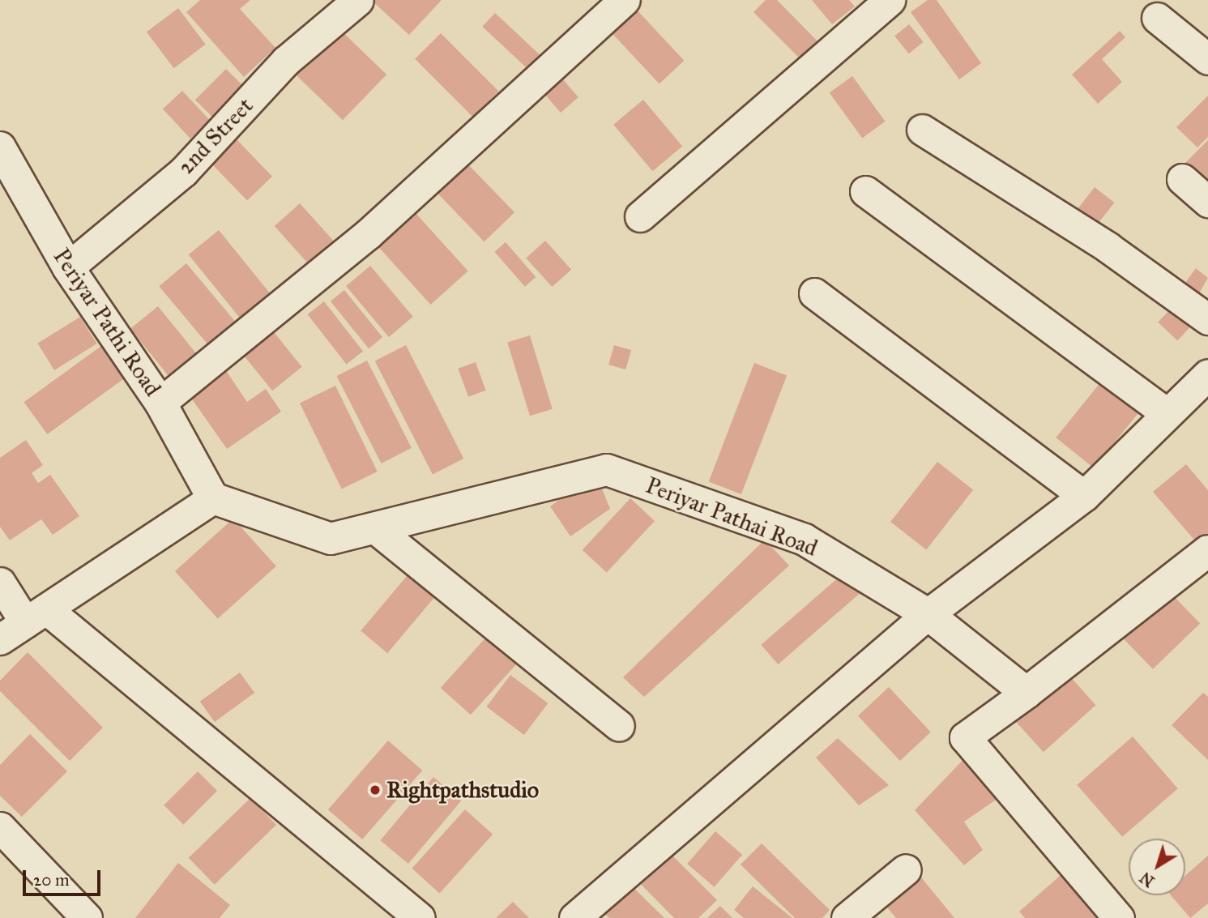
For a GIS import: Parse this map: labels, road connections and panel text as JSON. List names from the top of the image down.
{
  "streets": {
    "street": ["2nd Street", "Periyar Pathi Road", "Periyar Pathai Road"]
  },
  "crossings": [
    ["2nd Street", "Periyar Pathi Road"],
    ["Periyar Pathi Road", "Periyar Pathai Road"]
  ],
  "places": ["Rightpathstudio"],
  "scale_bar": "20 m",
  "north": "bottom left"
}
